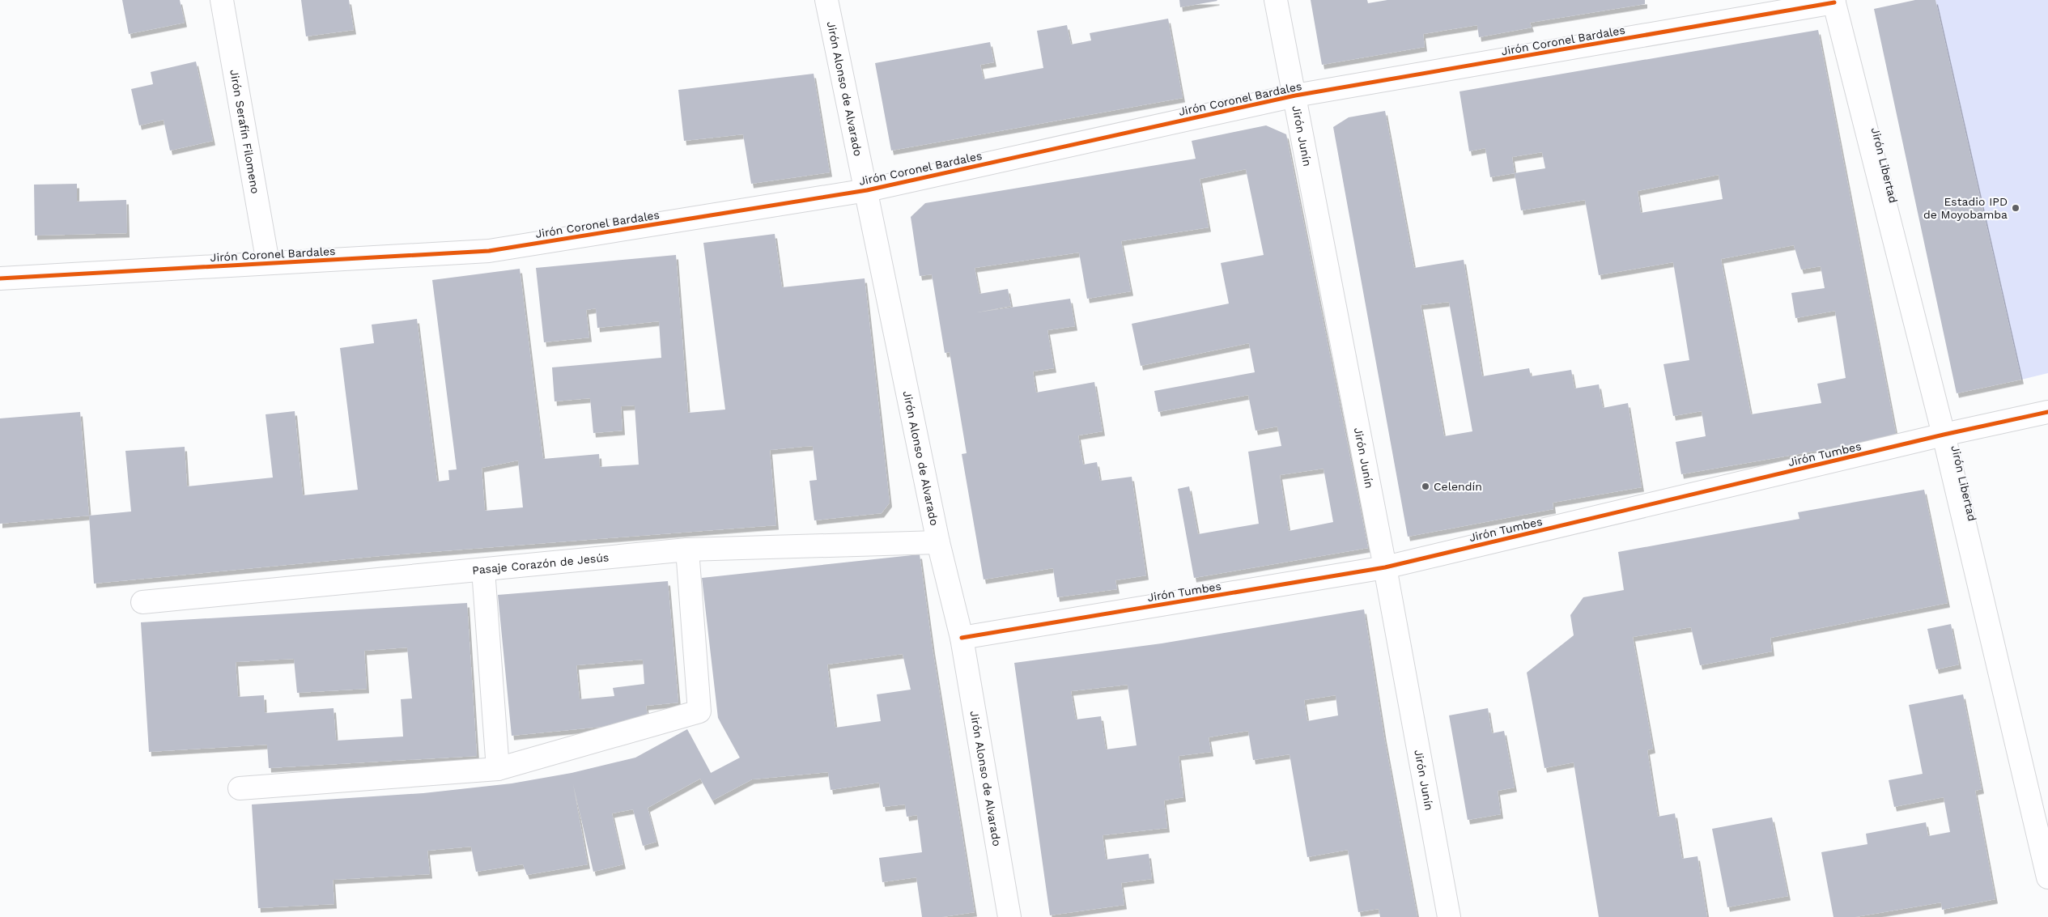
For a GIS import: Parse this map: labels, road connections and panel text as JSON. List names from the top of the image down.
{
  "streets": {
    "street": [
      "Jirón Coronel Bardales",
      "Jirón Alonso de Alvarado",
      "Jirón Serafín Filomeno",
      "Jirón Junín",
      "Jirón Libertad",
      "Jirón Tumbes",
      "Pasaje Corazón de Jesús"
    ]
  },
  "crossings": [
    ["Jirón Coronel Bardales", "Jirón Alonso de Alvarado"],
    ["Jirón Coronel Bardales", "Jirón Serafín Filomeno"],
    ["Jirón Coronel Bardales", "Jirón Junín"],
    ["Jirón Coronel Bardales", "Jirón Libertad"],
    ["Jirón Alonso de Alvarado", "Jirón Tumbes"],
    ["Jirón Alonso de Alvarado", "Pasaje Corazón de Jesús"],
    ["Jirón Junín", "Jirón Tumbes"],
    ["Jirón Libertad", "Jirón Tumbes"]
  ],
  "places": ["Estadio IPD de Moyobamba", "Celendín"]
}
